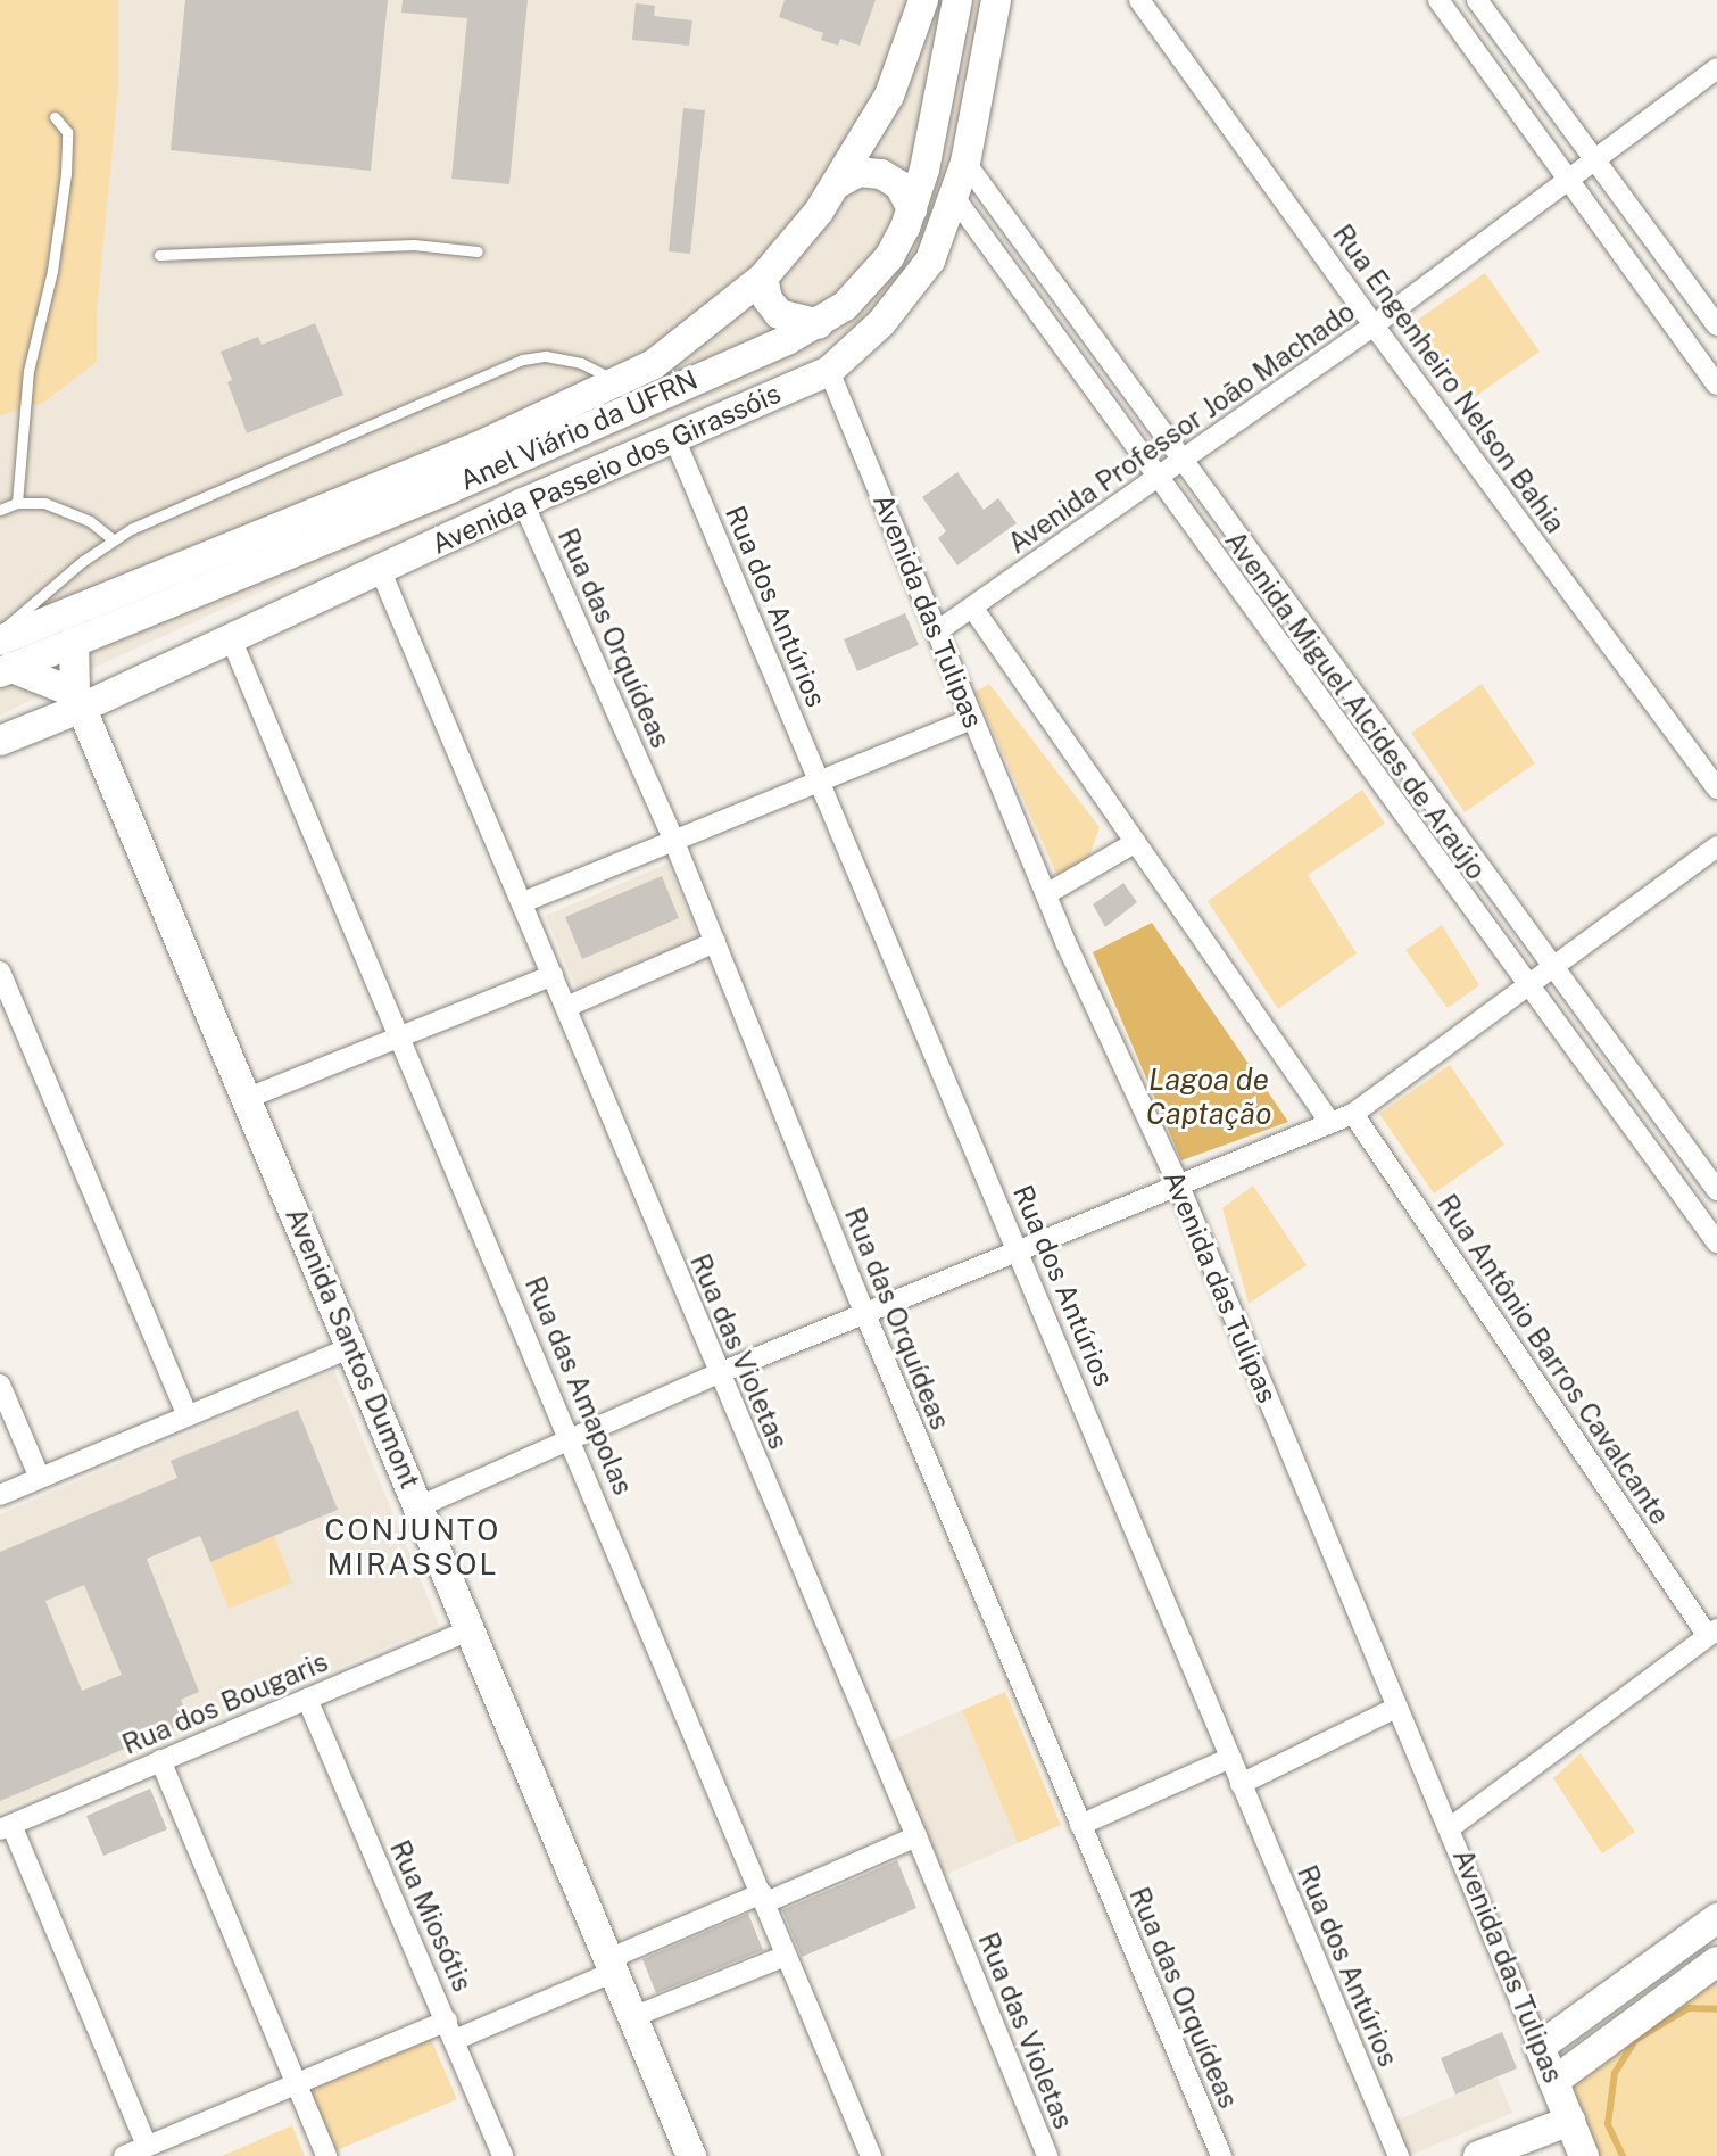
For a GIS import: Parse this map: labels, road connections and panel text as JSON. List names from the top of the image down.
{
  "streets": {
    "main road": [
      "Anel Viário da UFRN",
      "Avenida Passeio dos Girassóis",
      "Avenida das Tulipas",
      "Avenida Santos Dumont"
    ],
    "street": [
      "Rua Engenheiro Nelson Bahia",
      "Avenida Professor João Machado",
      "Rua dos Antúrios",
      "Rua das Orquídeas",
      "Avenida Miguel Alcídes de Araújo",
      "Rua das Violetas",
      "Rua Antônio Barros Cavalcante",
      "Rua das Amapolas",
      "Rua dos Bougaris",
      "Rua Miosótis"
    ]
  },
  "crossings": [
    ["Rua Engenheiro Nelson Bahia", "Avenida Professor João Machado"],
    ["Avenida Professor João Machado", "Avenida das Tulipas"],
    ["Avenida Professor João Machado", "Avenida Miguel Alcídes de Araújo"],
    ["Anel Viário da UFRN", "Avenida Santos Dumont"],
    ["Avenida Passeio dos Girassóis", "Rua dos Antúrios"],
    ["Avenida Passeio dos Girassóis", "Avenida das Tulipas"],
    ["Avenida Passeio dos Girassóis", "Rua das Orquídeas"],
    ["Avenida Passeio dos Girassóis", "Avenida Miguel Alcídes de Araújo"],
    ["Avenida Passeio dos Girassóis", "Avenida Santos Dumont"],
    ["Avenida Passeio dos Girassóis", "Rua das Violetas"],
    ["Avenida Passeio dos Girassóis", "Rua das Amapolas"],
    ["Avenida Santos Dumont", "Rua dos Bougaris"],
    ["Rua dos Bougaris", "Rua Miosótis"]
  ],
  "districts": ["CONJUNTO MIRASSOL"],
  "water": ["Lagoa de Captação"]
}
